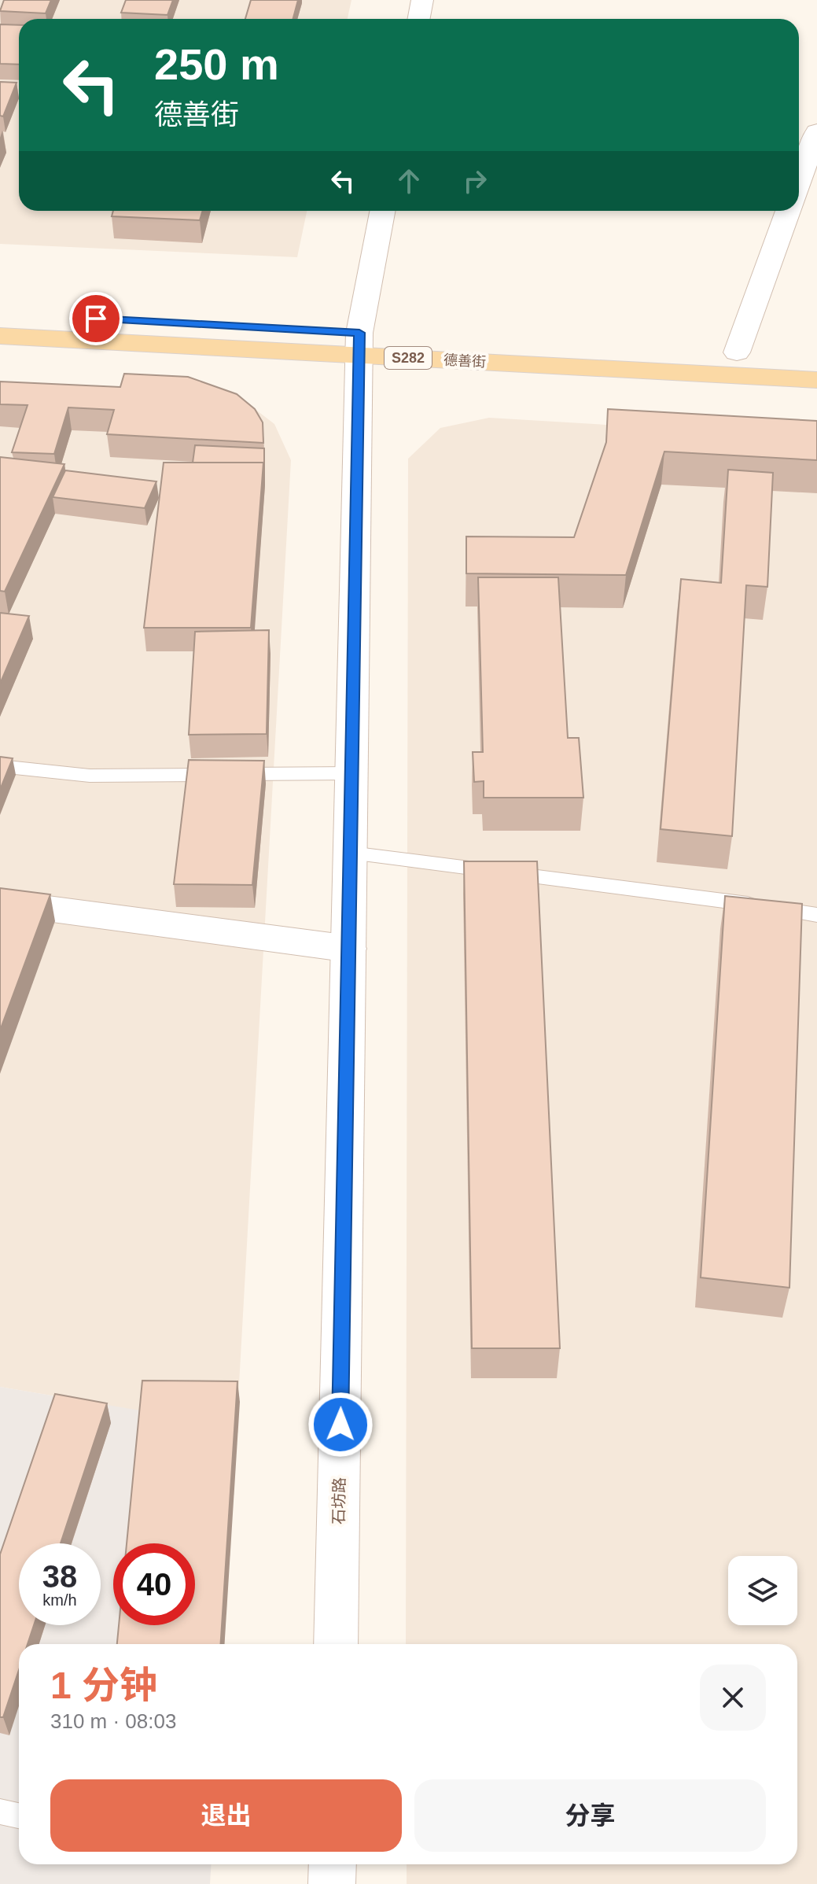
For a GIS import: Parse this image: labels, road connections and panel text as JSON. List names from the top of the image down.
{
  "streets": {
    "main road": ["S282", "德善街"],
    "street": ["石坊路"]
  },
  "crossings": [
    ["德善街", "石坊路"]
  ],
  "page": {
    "turn": ["250 m", "德善街"],
    "speed": "38 km/h",
    "limit": "40",
    "heading": ["1 分钟", "310 m · 08:03"],
    "buttons": ["退出", "分享"]
  }
}
